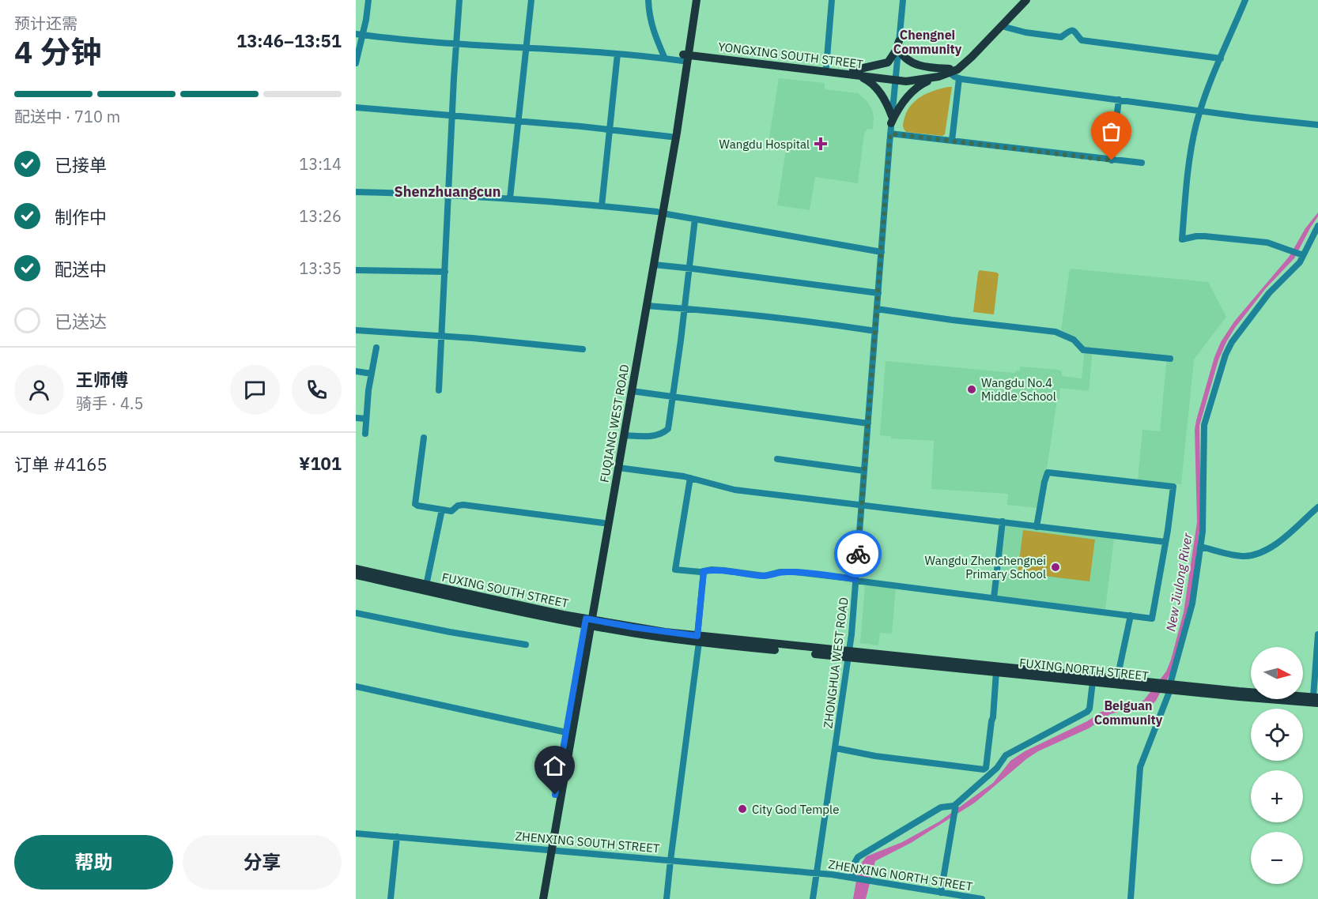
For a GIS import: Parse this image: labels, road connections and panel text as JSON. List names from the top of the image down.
{
  "streets": {
    "main road": [
      "YONGXING SOUTH STREET",
      "FUQIANG WEST ROAD",
      "FUXING SOUTH STREET",
      "FUXING NORTH STREET"
    ],
    "street": ["ZHONGHUA WEST ROAD", "ZHENXING SOUTH STREET", "ZHENXING NORTH STREET"]
  },
  "crossings": [
    ["YONGXING SOUTH STREET", "FUQIANG WEST ROAD"],
    ["YONGXING SOUTH STREET", "ZHONGHUA WEST ROAD"],
    ["FUQIANG WEST ROAD", "FUXING SOUTH STREET"],
    ["FUQIANG WEST ROAD", "ZHENXING SOUTH STREET"],
    ["FUXING SOUTH STREET", "ZHONGHUA WEST ROAD"],
    ["FUXING SOUTH STREET", "FUXING NORTH STREET"],
    ["ZHONGHUA WEST ROAD", "FUXING NORTH STREET"],
    ["ZHONGHUA WEST ROAD", "ZHENXING SOUTH STREET"],
    ["ZHONGHUA WEST ROAD", "ZHENXING NORTH STREET"],
    ["ZHENXING SOUTH STREET", "ZHENXING NORTH STREET"]
  ],
  "districts": ["Chengnei Community", "Shenzhuangcun", "Beiguan Community"],
  "water": ["New Jiulong River"],
  "places": {
    "health": ["Wangdu Hospital"],
    "other": ["Wangdu No.4 Middle School", "Wangdu Zhenchengnei Primary School", "City God Temple"]
  },
  "north": "right",
  "page": {
    "heading": ["4 分钟", "预计还需", "13:46–13:51"],
    "panel": [
      "王师傅",
      "骑手 · 4.5",
      "订单 #4165",
      "¥101"
    ],
    "bar": "配送中 · 710 m",
    "list": [
      ["已接单", "13:14"],
      ["制作中", "13:26"],
      ["配送中", "13:35"],
      "已送达"
    ],
    "map_buttons": ["+", "−"],
    "buttons": ["帮助", "分享"]
  }
}
